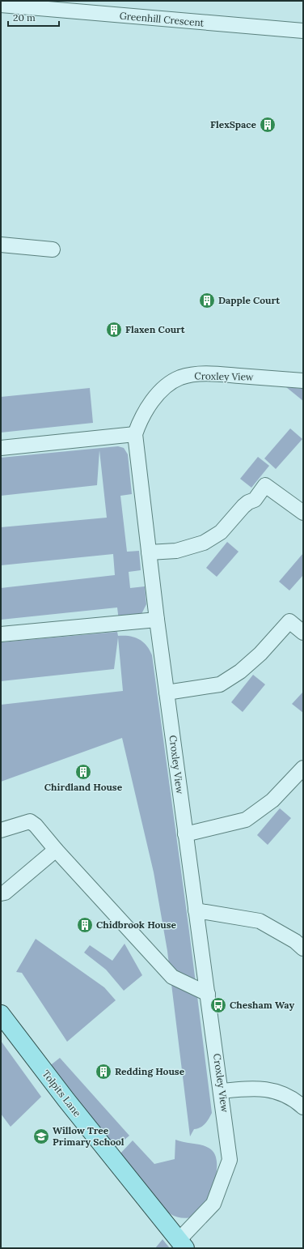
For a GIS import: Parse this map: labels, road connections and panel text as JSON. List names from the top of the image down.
{
  "streets": {
    "main road": ["Tolpits Lane"],
    "street": ["Greenhill Crescent", "Croxley View"]
  },
  "crossings": [
    ["Croxley View", "Tolpits Lane"]
  ],
  "places": {
    "building": [
      "FlexSpace",
      "Dapple Court",
      "Flaxen Court",
      "Chirdland House",
      "Chidbrook House",
      "Redding House"
    ],
    "bus stop": ["Chesham Way"],
    "school or university": ["Willow Tree Primary School"]
  },
  "scale_bar": "20 m"
}
